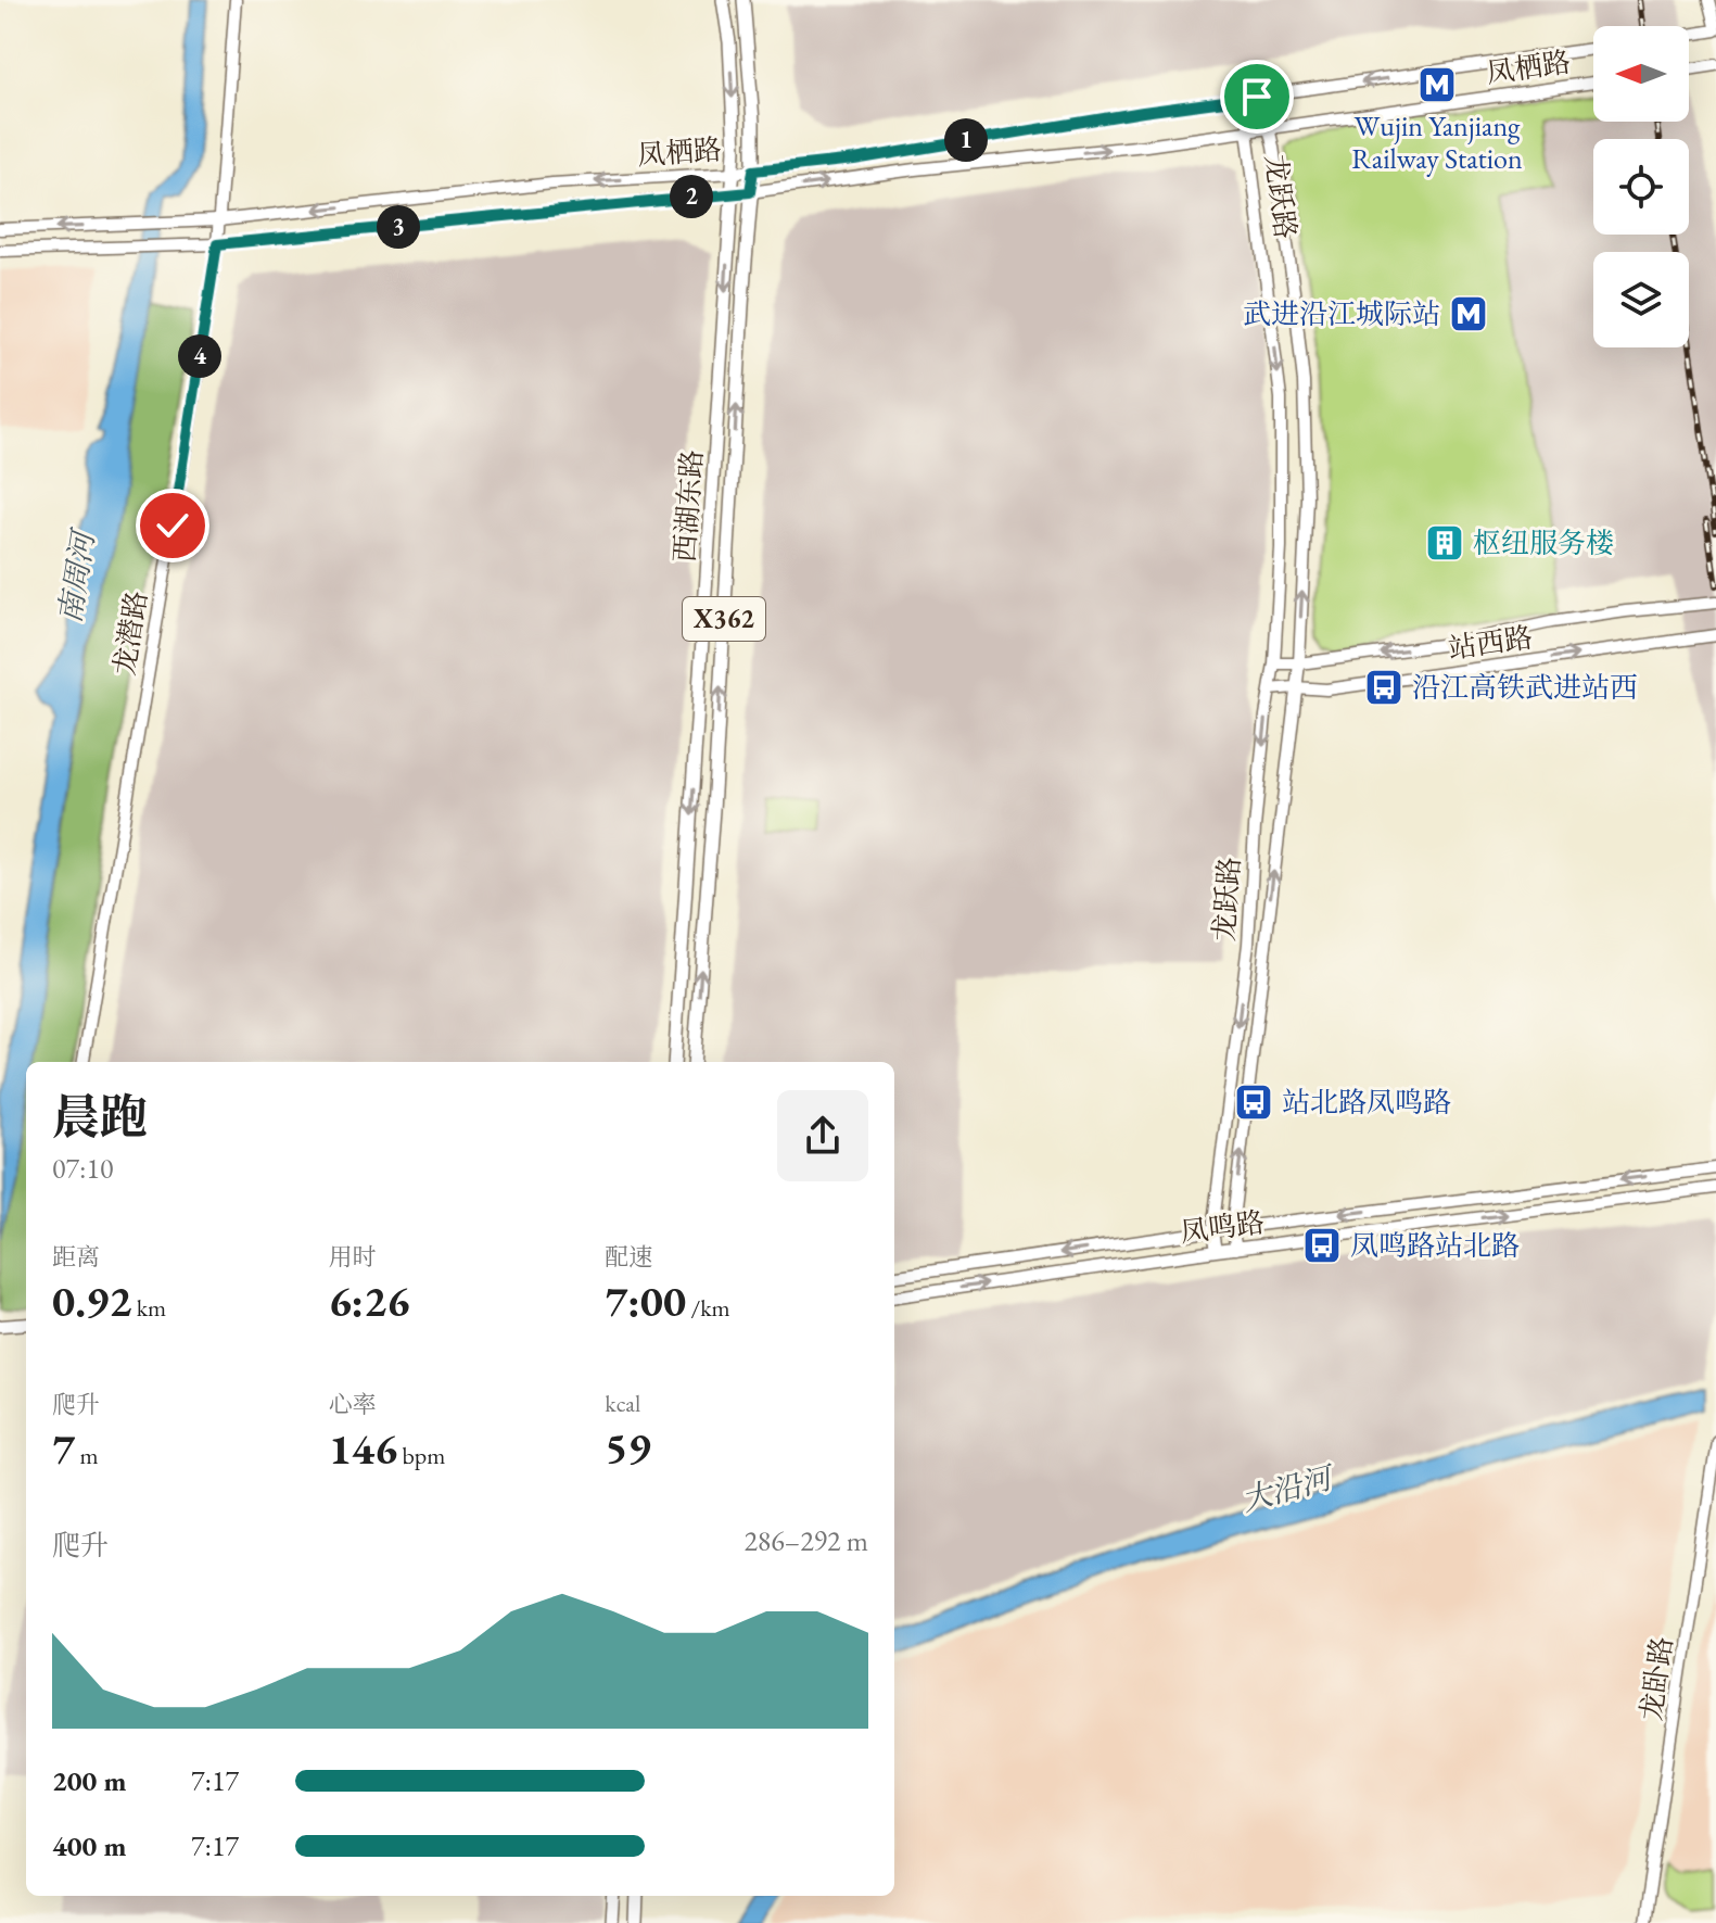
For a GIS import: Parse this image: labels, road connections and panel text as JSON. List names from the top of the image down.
{
  "streets": {
    "main road": ["西湖东路", "X362"],
    "street": [
      "凤栖路",
      "龙跃路",
      "龙潜路",
      "站西路",
      "凤鸣路",
      "龙卧路"
    ]
  },
  "crossings": [
    ["凤栖路", "龙跃路"],
    ["凤栖路", "西湖东路"],
    ["凤栖路", "龙潜路"],
    ["龙跃路", "站西路"],
    ["龙跃路", "凤鸣路"]
  ],
  "water": ["南周河", "大沿河"],
  "places": {
    "metro station": ["Wujin Yanjiang Railway Station", "武进沿江城际站"],
    "building": ["枢纽服务楼"],
    "bus stop": ["沿江高铁武进站西", "站北路凤鸣路", "凤鸣路站北路"]
  },
  "north": "left",
  "page": {
    "pins": [
      "1",
      "2",
      "3",
      "4"
    ],
    "heading": ["晨跑", "07:10"],
    "stats": [
      ["距离", "0.92 km"],
      ["用时", "6:26"],
      ["配速", "7:00 /km"],
      ["爬升", "7 m"],
      ["心率", "146 bpm"],
      ["kcal", "59"]
    ],
    "chart": ["爬升", "286–292 m"],
    "list": [
      {
        "name": "200 m",
        "note": "7:17"
      },
      {
        "name": "400 m",
        "note": "7:17"
      }
    ]
  }
}
